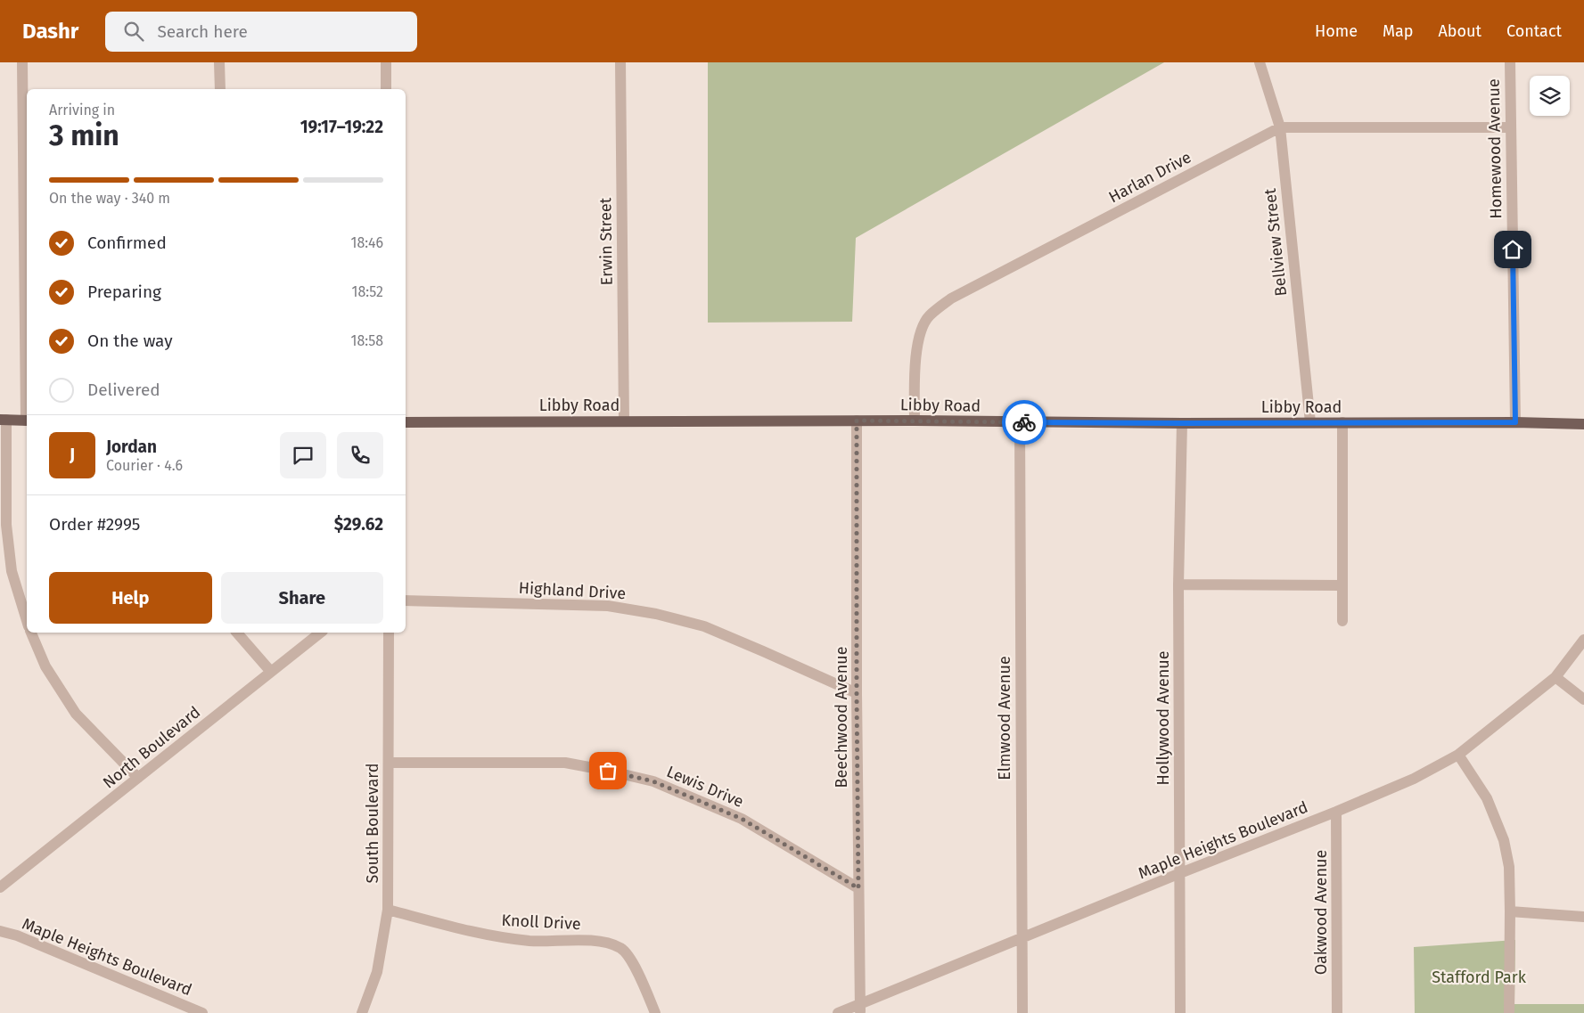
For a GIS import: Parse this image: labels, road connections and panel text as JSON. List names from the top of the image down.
{
  "streets": {
    "main road": ["Libby Road"],
    "street": [
      "Homewood Avenue",
      "Harlan Drive",
      "Erwin Street",
      "Bellview Street",
      "Highland Drive",
      "Beechwood Avenue",
      "Elmwood Avenue",
      "Hollywood Avenue",
      "North Boulevard",
      "Lewis Drive",
      "South Boulevard",
      "Maple Heights Boulevard",
      "Oakwood Avenue",
      "Knoll Drive"
    ]
  },
  "crossings": [
    ["Homewood Avenue", "Harlan Drive"],
    ["Homewood Avenue", "Libby Road"],
    ["Harlan Drive", "Bellview Street"],
    ["Harlan Drive", "Libby Road"],
    ["Erwin Street", "Libby Road"],
    ["Bellview Street", "Libby Road"],
    ["Libby Road", "Beechwood Avenue"],
    ["Libby Road", "Elmwood Avenue"],
    ["Libby Road", "Hollywood Avenue"],
    ["Highland Drive", "Beechwood Avenue"],
    ["Beechwood Avenue", "Lewis Drive"],
    ["Beechwood Avenue", "Maple Heights Boulevard"],
    ["Elmwood Avenue", "Maple Heights Boulevard"],
    ["Hollywood Avenue", "Maple Heights Boulevard"],
    ["Lewis Drive", "South Boulevard"],
    ["South Boulevard", "Knoll Drive"],
    ["Maple Heights Boulevard", "Oakwood Avenue"]
  ],
  "parks": ["Stafford Park"],
  "page": {
    "header": "Dashr",
    "search": "Search here",
    "nav": [
      "Home",
      "Map",
      "About",
      "Contact"
    ],
    "heading": ["3 min", "Arriving in", "19:17–19:22"],
    "panel": [
      "Jordan",
      "Courier · 4.6",
      "Order #2995",
      "$29.62"
    ],
    "bar": "On the way · 340 m",
    "list": [
      ["Confirmed", "18:46"],
      ["Preparing", "18:52"],
      ["On the way", "18:58"],
      "Delivered"
    ],
    "round": "J",
    "buttons": ["Help", "Share"]
  }
}
